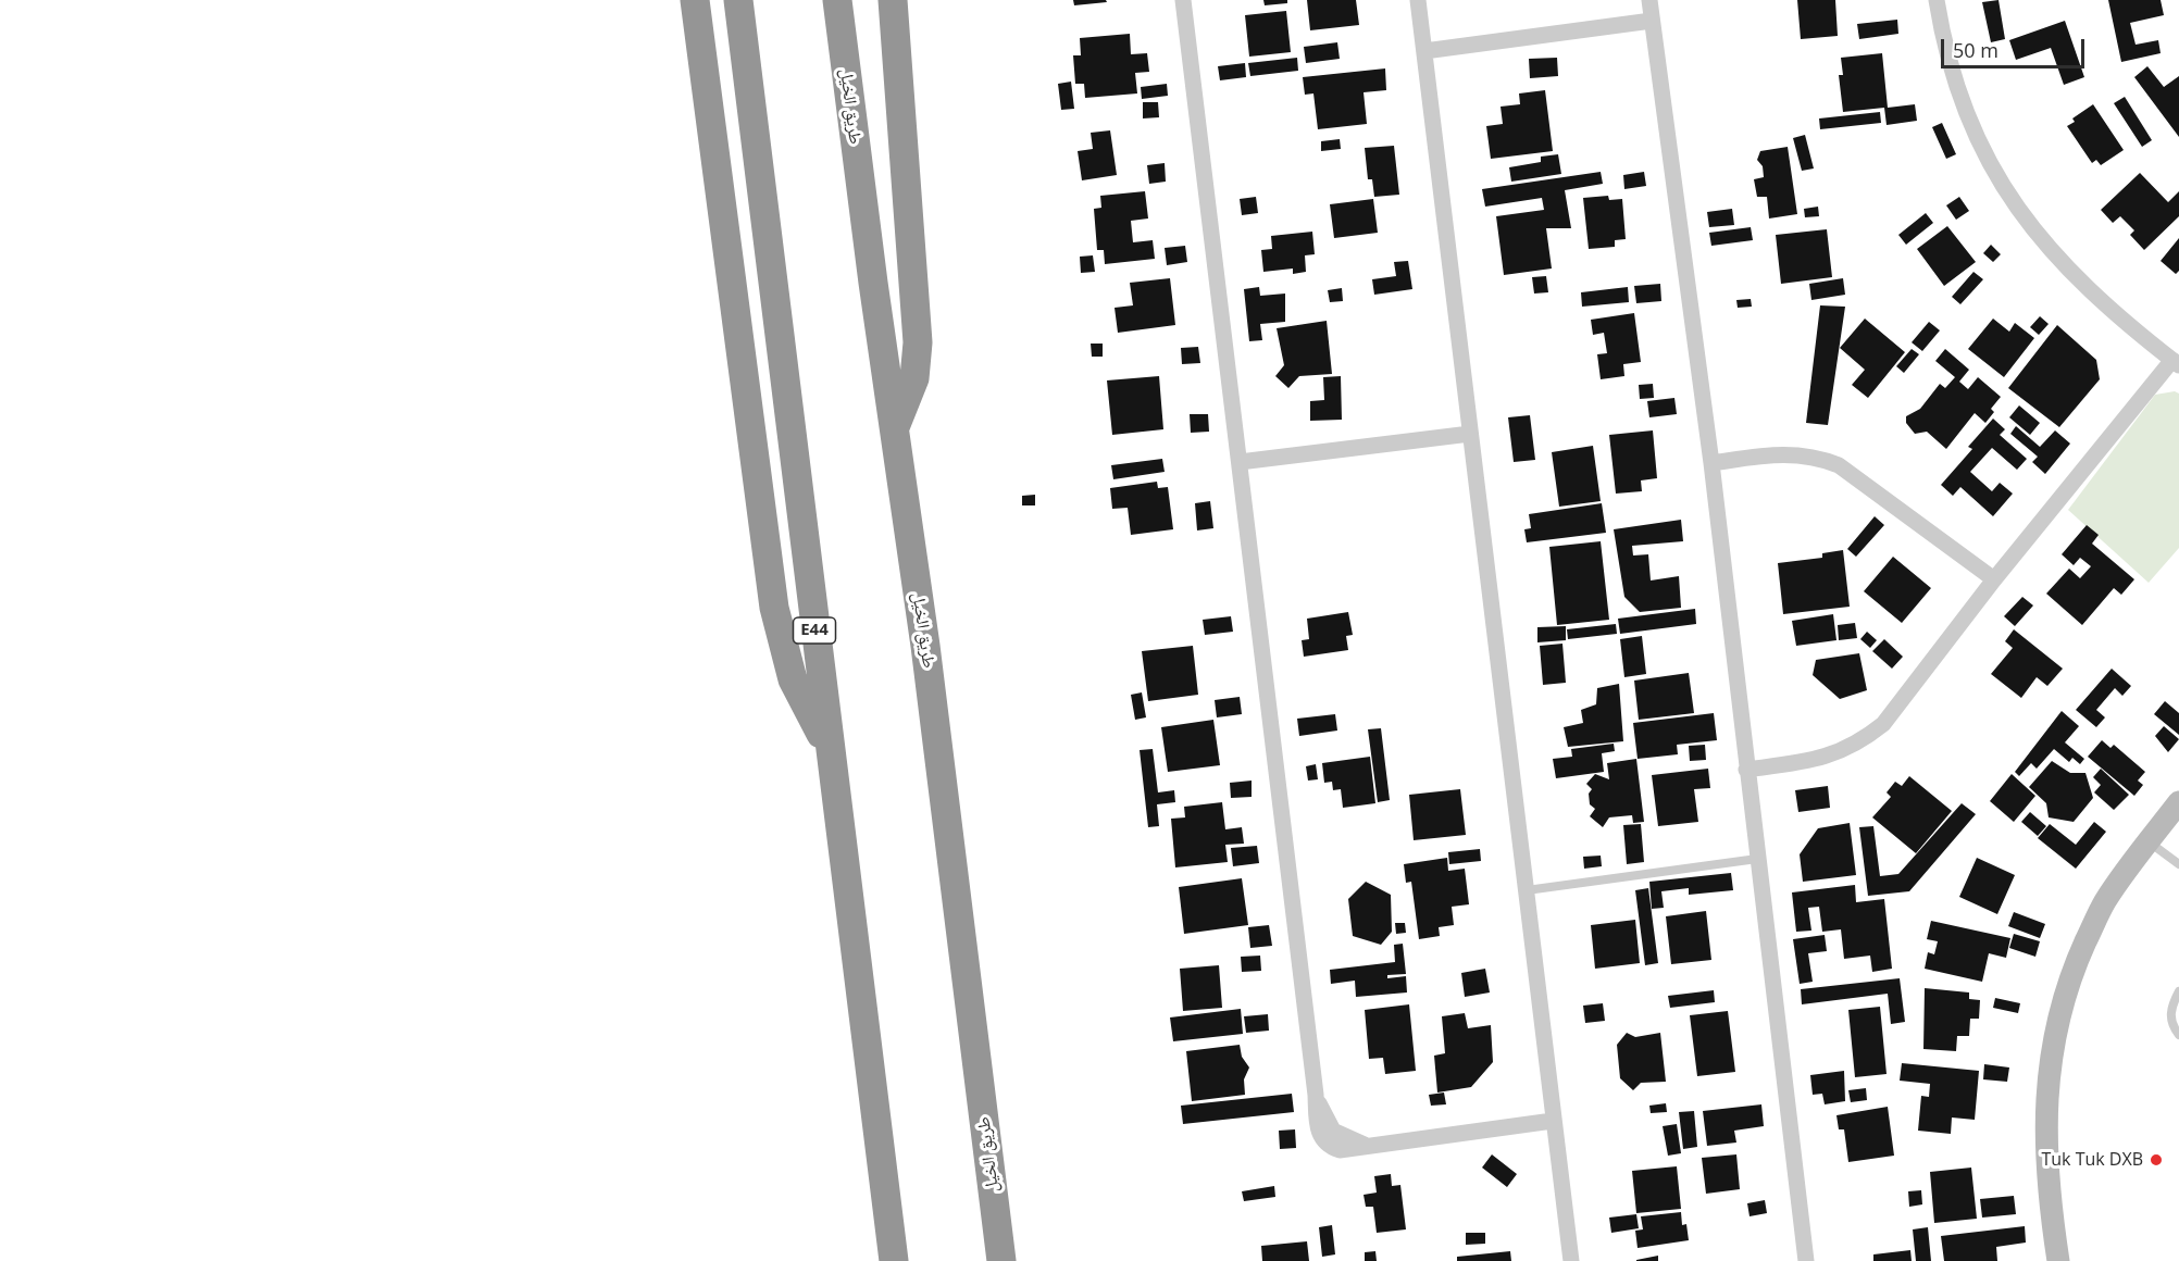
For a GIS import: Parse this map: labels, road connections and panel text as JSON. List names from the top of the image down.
{
  "streets": {
    "highway": ["طريق الخيل", "E44"]
  },
  "places": ["Tuk Tuk DXB"],
  "scale_bar": "50 m"
}
